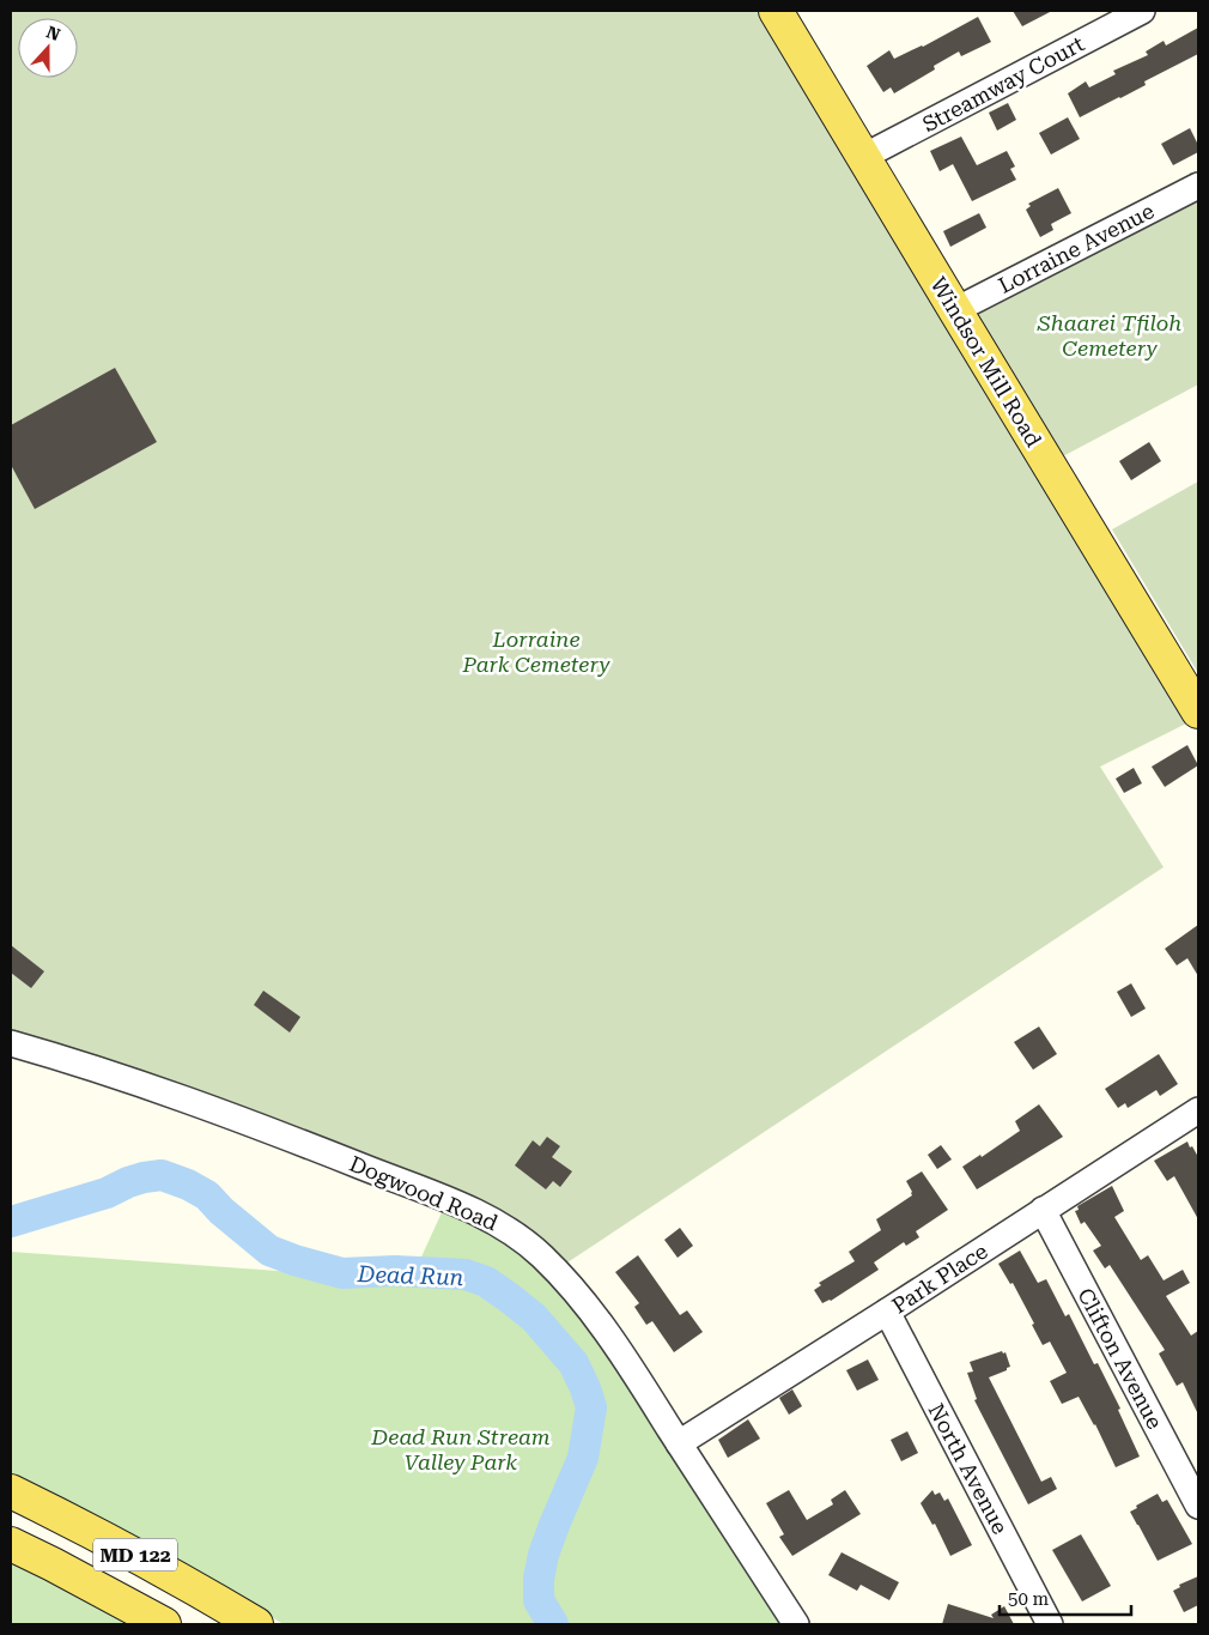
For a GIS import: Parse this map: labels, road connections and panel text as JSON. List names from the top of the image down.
{
  "streets": {
    "main road": ["Windsor Mill Road", "MD 122"],
    "street": [
      "Streamway Court",
      "Lorraine Avenue",
      "Dogwood Road",
      "Park Place",
      "Clifton Avenue",
      "North Avenue"
    ]
  },
  "crossings": [
    ["Streamway Court", "Windsor Mill Road"],
    ["Lorraine Avenue", "Windsor Mill Road"],
    ["Dogwood Road", "Park Place"],
    ["Park Place", "Clifton Avenue"],
    ["Park Place", "North Avenue"]
  ],
  "water": ["Dead Run"],
  "parks": ["Shaarei Tfiloh Cemetery", "Lorraine Park Cemetery", "Dead Run Stream Valley Park"],
  "scale_bar": "50 m",
  "north": "top"
}
